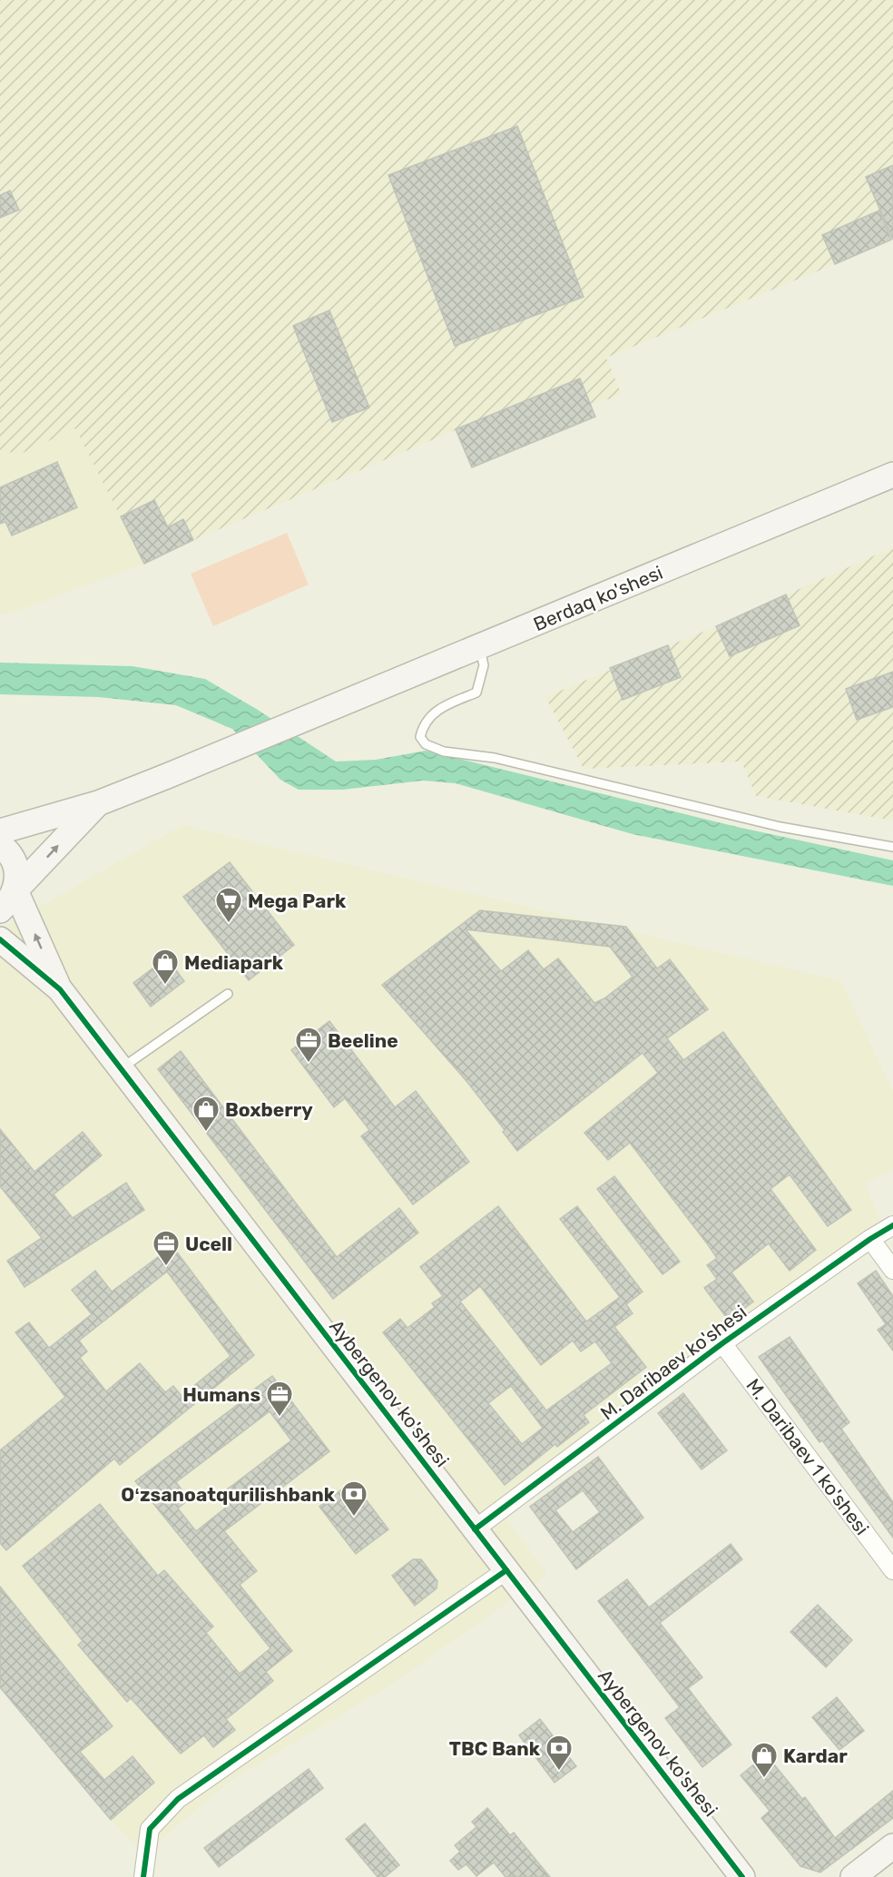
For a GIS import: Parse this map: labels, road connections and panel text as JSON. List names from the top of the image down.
{
  "streets": {
    "street": [
      "Berdaq ko'shesi",
      "M. Daribaev ko'shesi",
      "Aybergenov ko'shesi",
      "M. Daribaev 1 ko'shesi"
    ]
  },
  "crossings": [
    ["M. Daribaev ko'shesi", "Aybergenov ko'shesi"],
    ["M. Daribaev ko'shesi", "M. Daribaev 1 ko'shesi"]
  ],
  "places": {
    "supermarket": ["Mega Park"],
    "shop": ["Mediapark", "Boxberry", "Kardar"],
    "office": ["Beeline", "Ucell", "Humans"],
    "bank": ["Oʻzsanoatqurilishbank", "TBC Bank"]
  }
}
